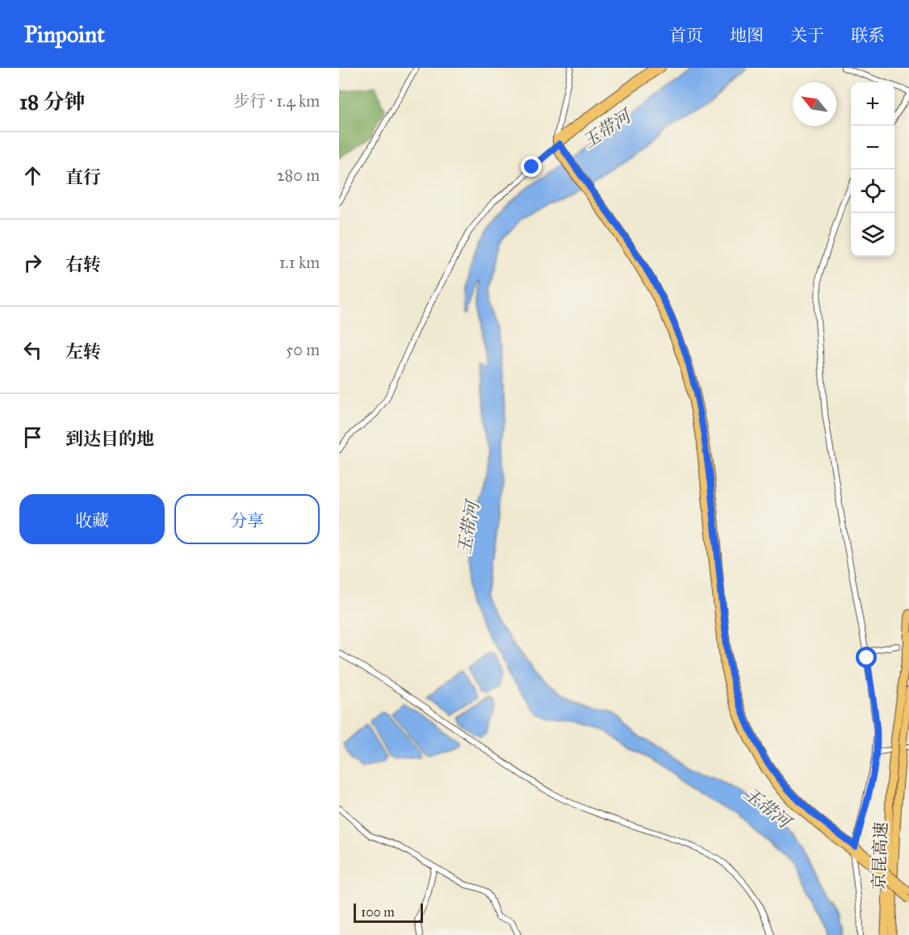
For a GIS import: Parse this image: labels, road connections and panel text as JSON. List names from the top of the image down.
{
  "streets": {
    "highway": ["京昆高速"]
  },
  "water": ["玉带河"],
  "scale_bar": "100 m",
  "north": "top left",
  "page": {
    "header": "Pinpoint",
    "nav": [
      "首页",
      "地图",
      "关于",
      "联系"
    ],
    "heading": ["18 分钟", "步行 · 1.4 km"],
    "map_buttons": ["+", "−"],
    "list": [
      ["直行", "280 m"],
      ["右转", "1.1 km"],
      ["左转", "50 m"],
      "到达目的地"
    ],
    "buttons": ["收藏", "分享"],
    "scale": "100 m"
  }
}
